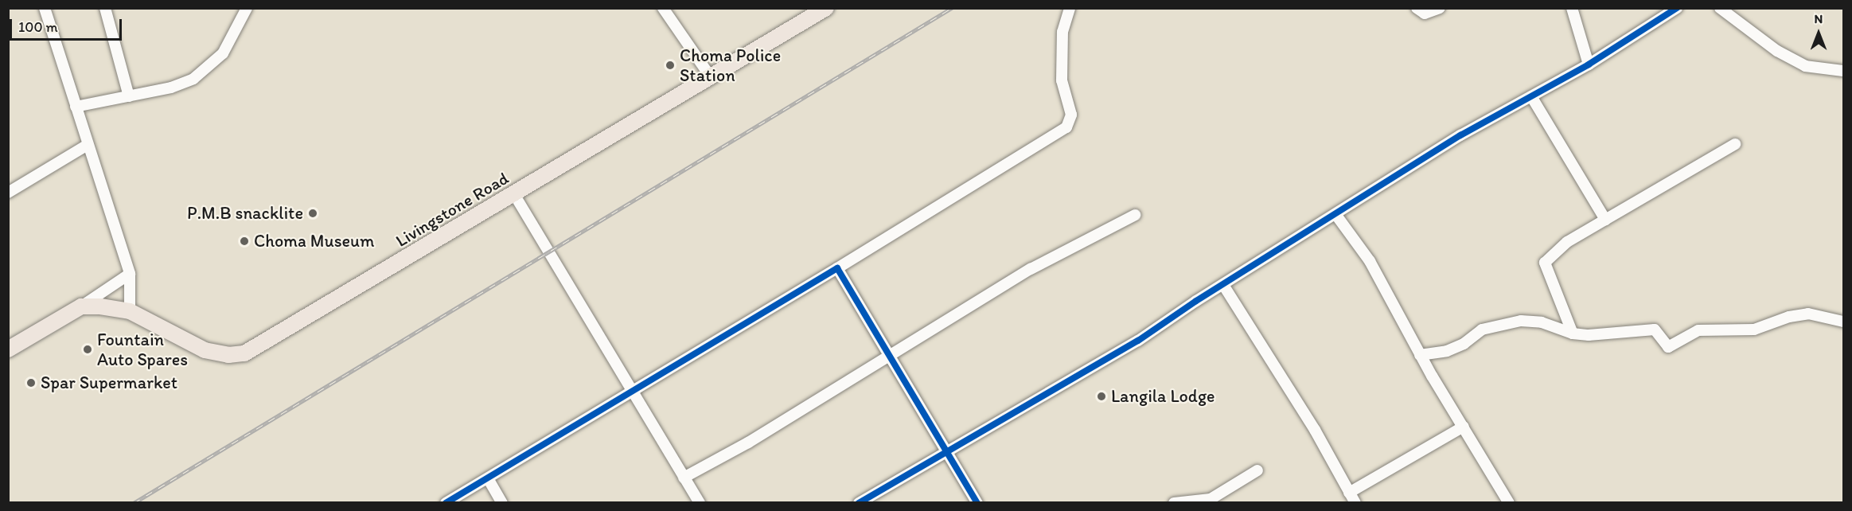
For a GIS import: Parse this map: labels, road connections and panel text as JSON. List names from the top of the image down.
{
  "streets": {
    "highway": ["Livingstone Road"]
  },
  "places": [
    "Choma Police Station",
    "P.M.B snacklite",
    "Choma Museum",
    "Fountain Auto Spares",
    "Spar Supermarket",
    "Langila Lodge"
  ],
  "scale_bar": "100 m",
  "north": "top"
}
